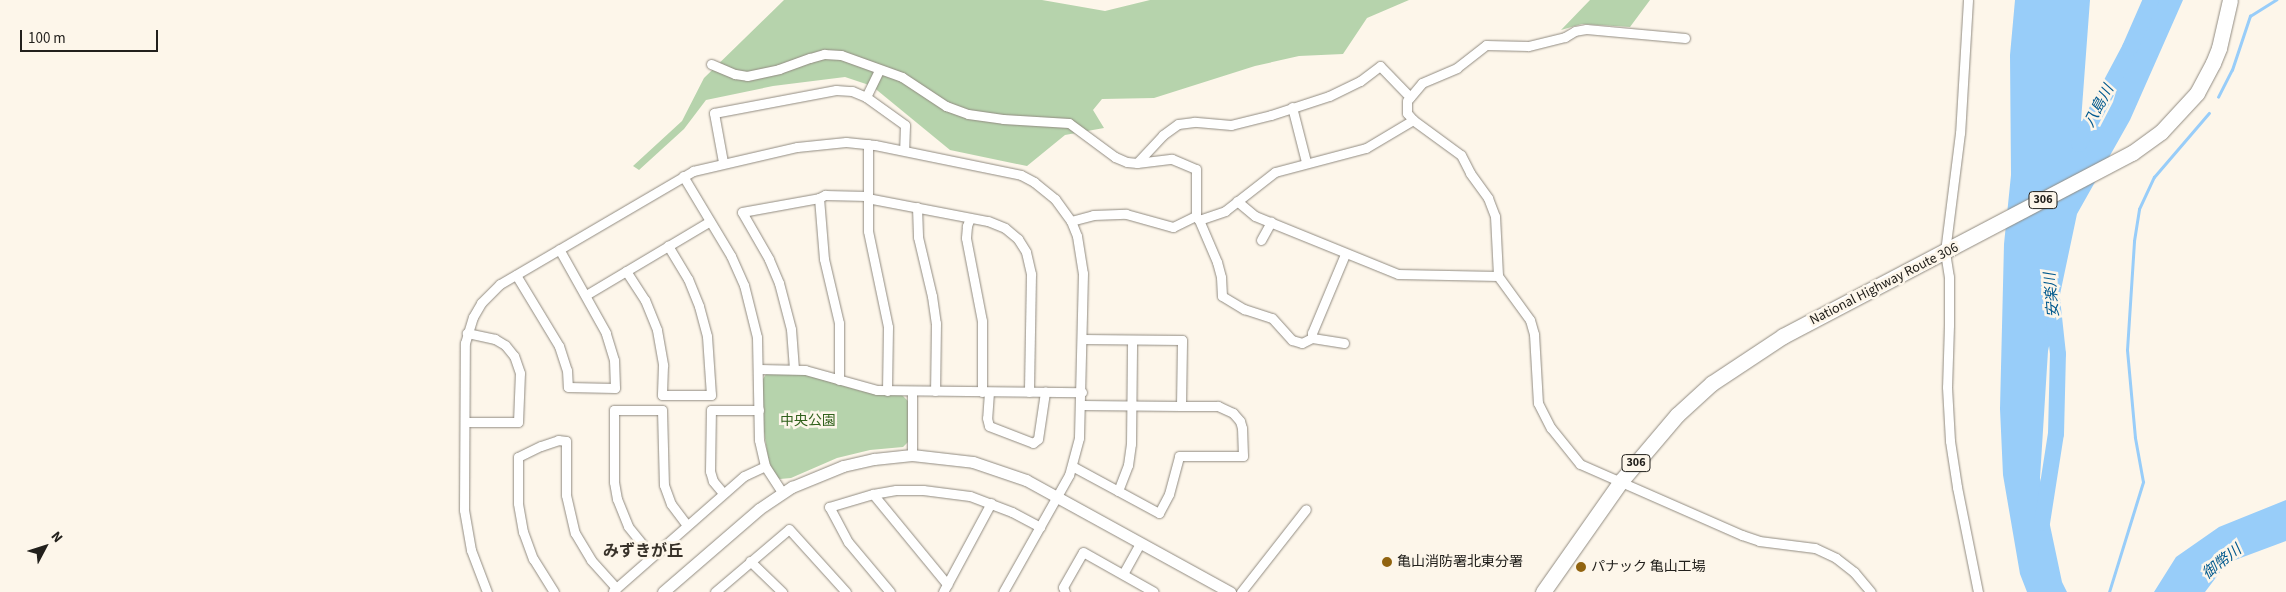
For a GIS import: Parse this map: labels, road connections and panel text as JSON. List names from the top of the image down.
{
  "streets": {
    "highway": ["306", "National Highway Route 306"]
  },
  "districts": ["みずきが丘"],
  "water": ["八島川", "安楽川", "御幣川"],
  "parks": ["中央公園"],
  "places": ["亀山消防署北東分署", "パナック 亀山工場"],
  "scale_bar": "100 m",
  "north": "top right"
}
